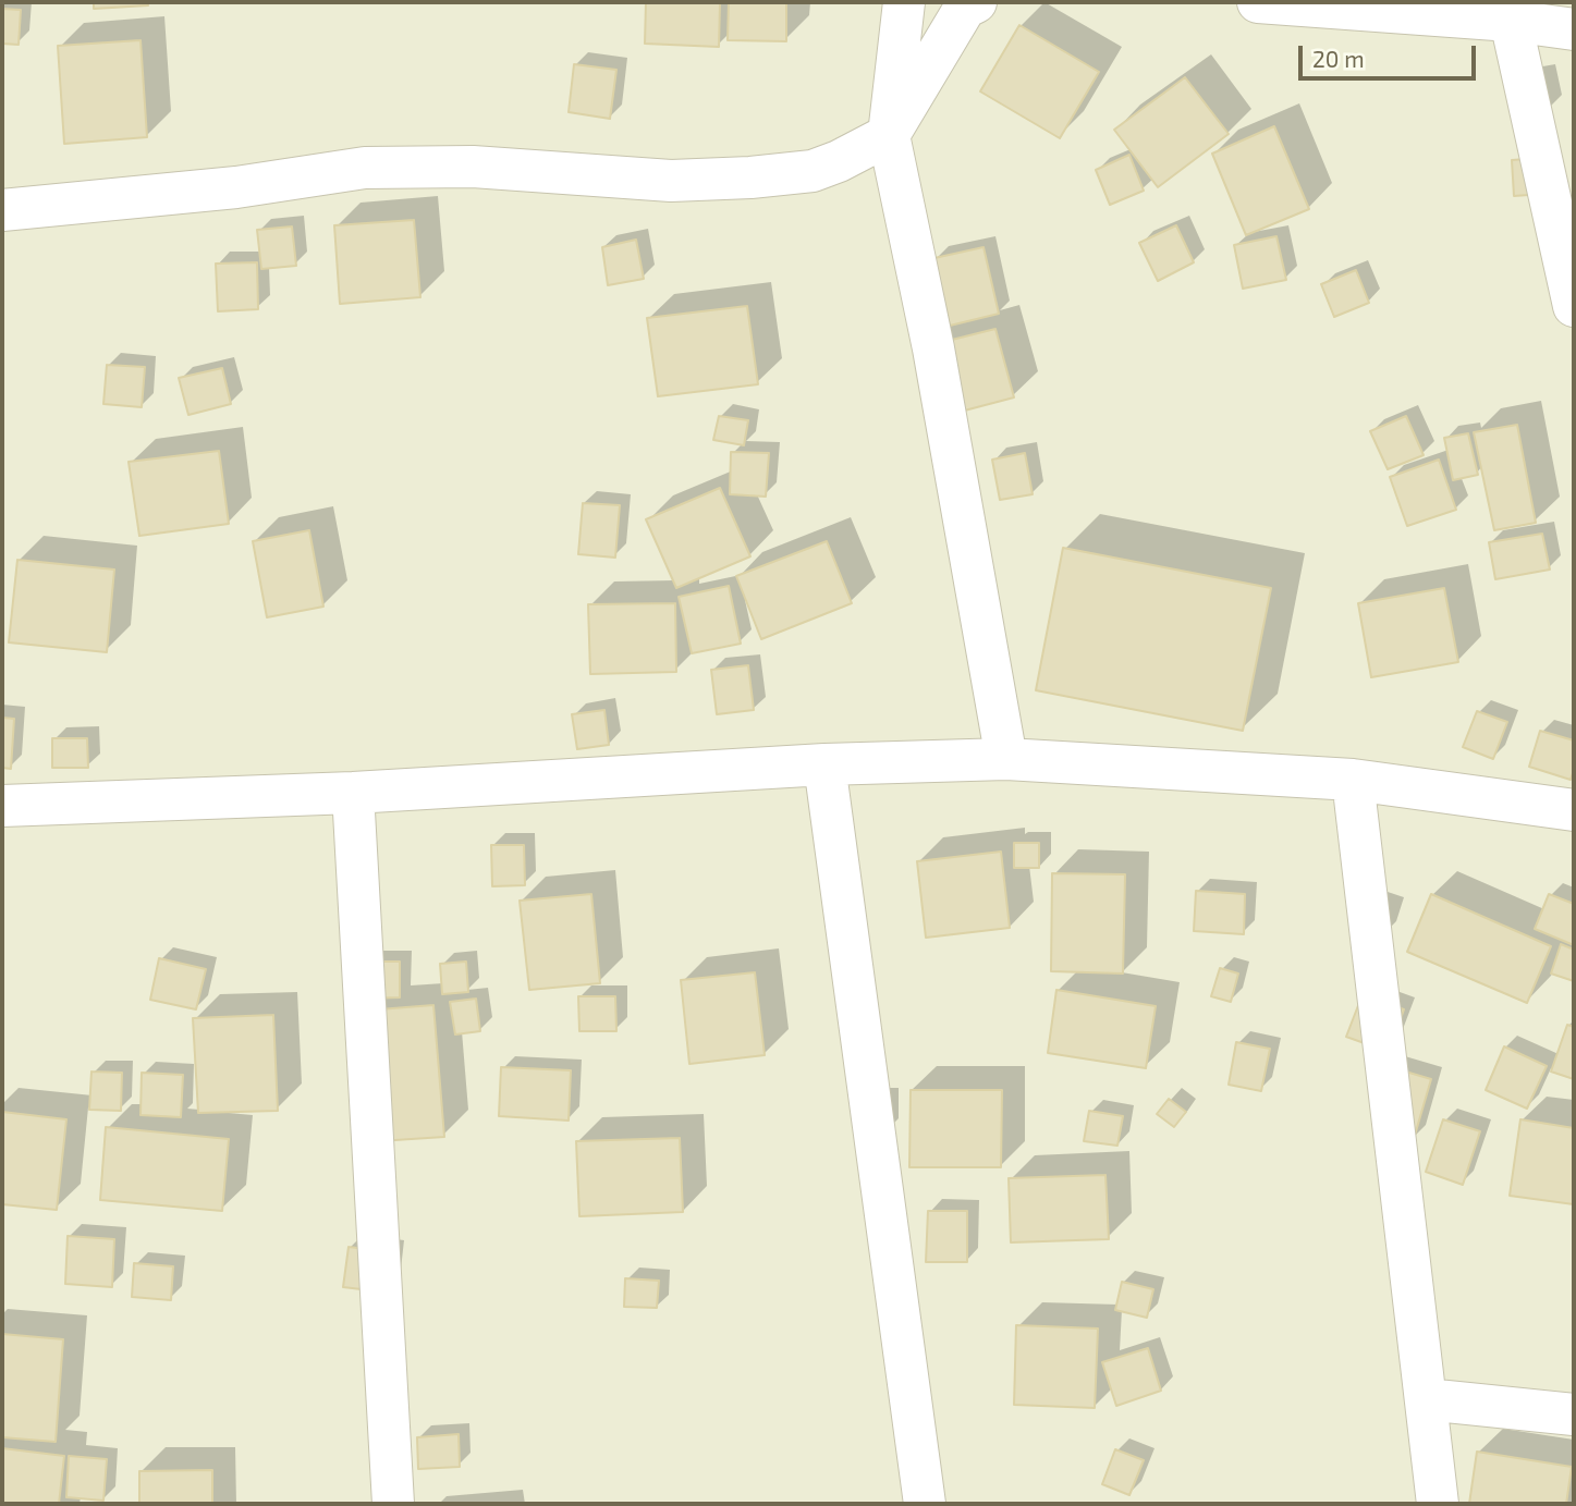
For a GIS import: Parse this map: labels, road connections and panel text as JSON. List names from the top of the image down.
{
  "scale_bar": "20 m"
}
